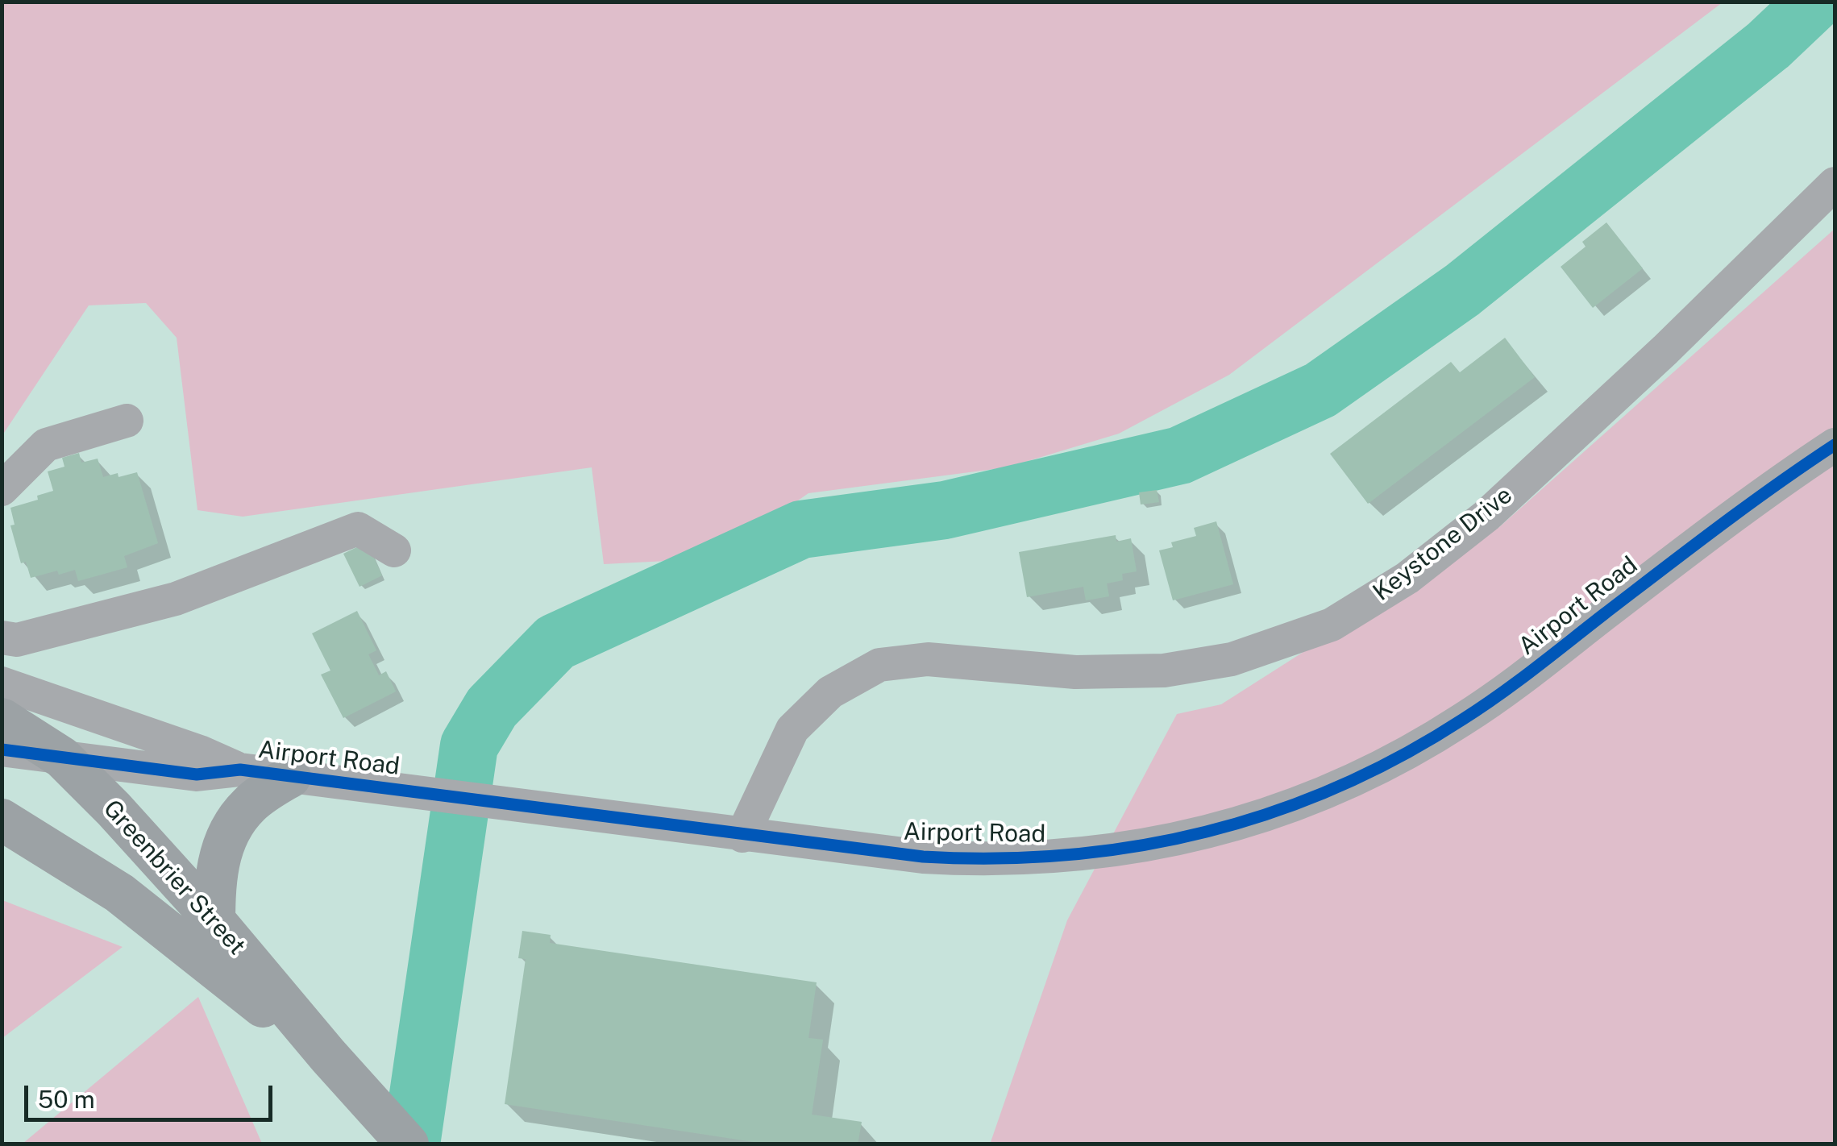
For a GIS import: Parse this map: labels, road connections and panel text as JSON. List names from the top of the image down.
{
  "streets": {
    "main road": ["Greenbrier Street"],
    "street": ["Keystone Drive", "Airport Road"]
  },
  "crossings": [
    ["Keystone Drive", "Airport Road"],
    ["Airport Road", "Greenbrier Street"]
  ],
  "scale_bar": "50 m"
}
